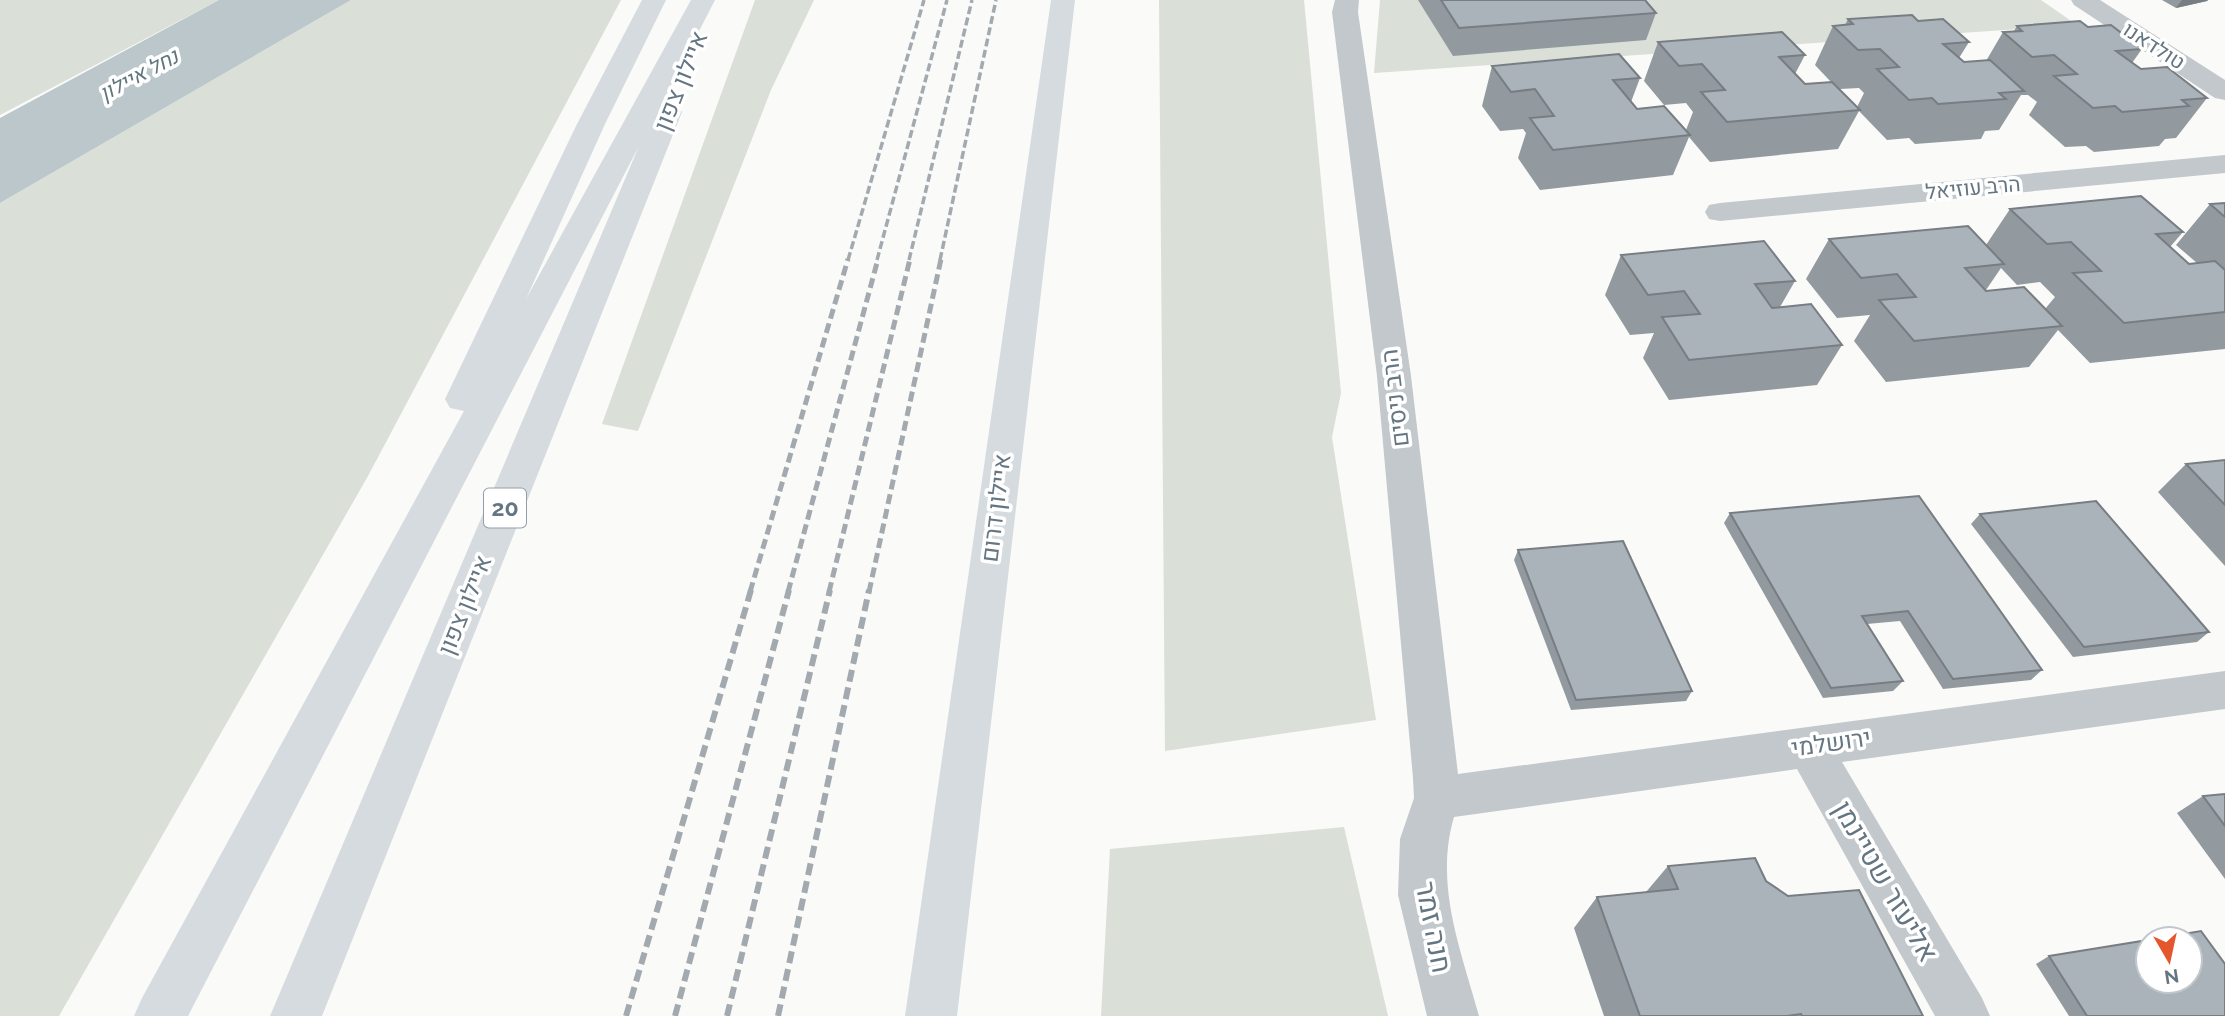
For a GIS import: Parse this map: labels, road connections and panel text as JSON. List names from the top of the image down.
{
  "streets": {
    "highway": ["איילון צפון", "20", "איילון דרום"],
    "street": [
      "טולדאנו",
      "הרב עוזיאל",
      "הרב ניסים",
      "ירושלמי",
      "אליעזר שטיינמן",
      "חנה זמר"
    ]
  },
  "crossings": [
    ["הרב ניסים", "ירושלמי"],
    ["הרב ניסים", "חנה זמר"],
    ["ירושלמי", "אליעזר שטיינמן"],
    ["ירושלמי", "חנה זמר"]
  ],
  "water": ["נחל איילון"],
  "north": "bottom"
}
